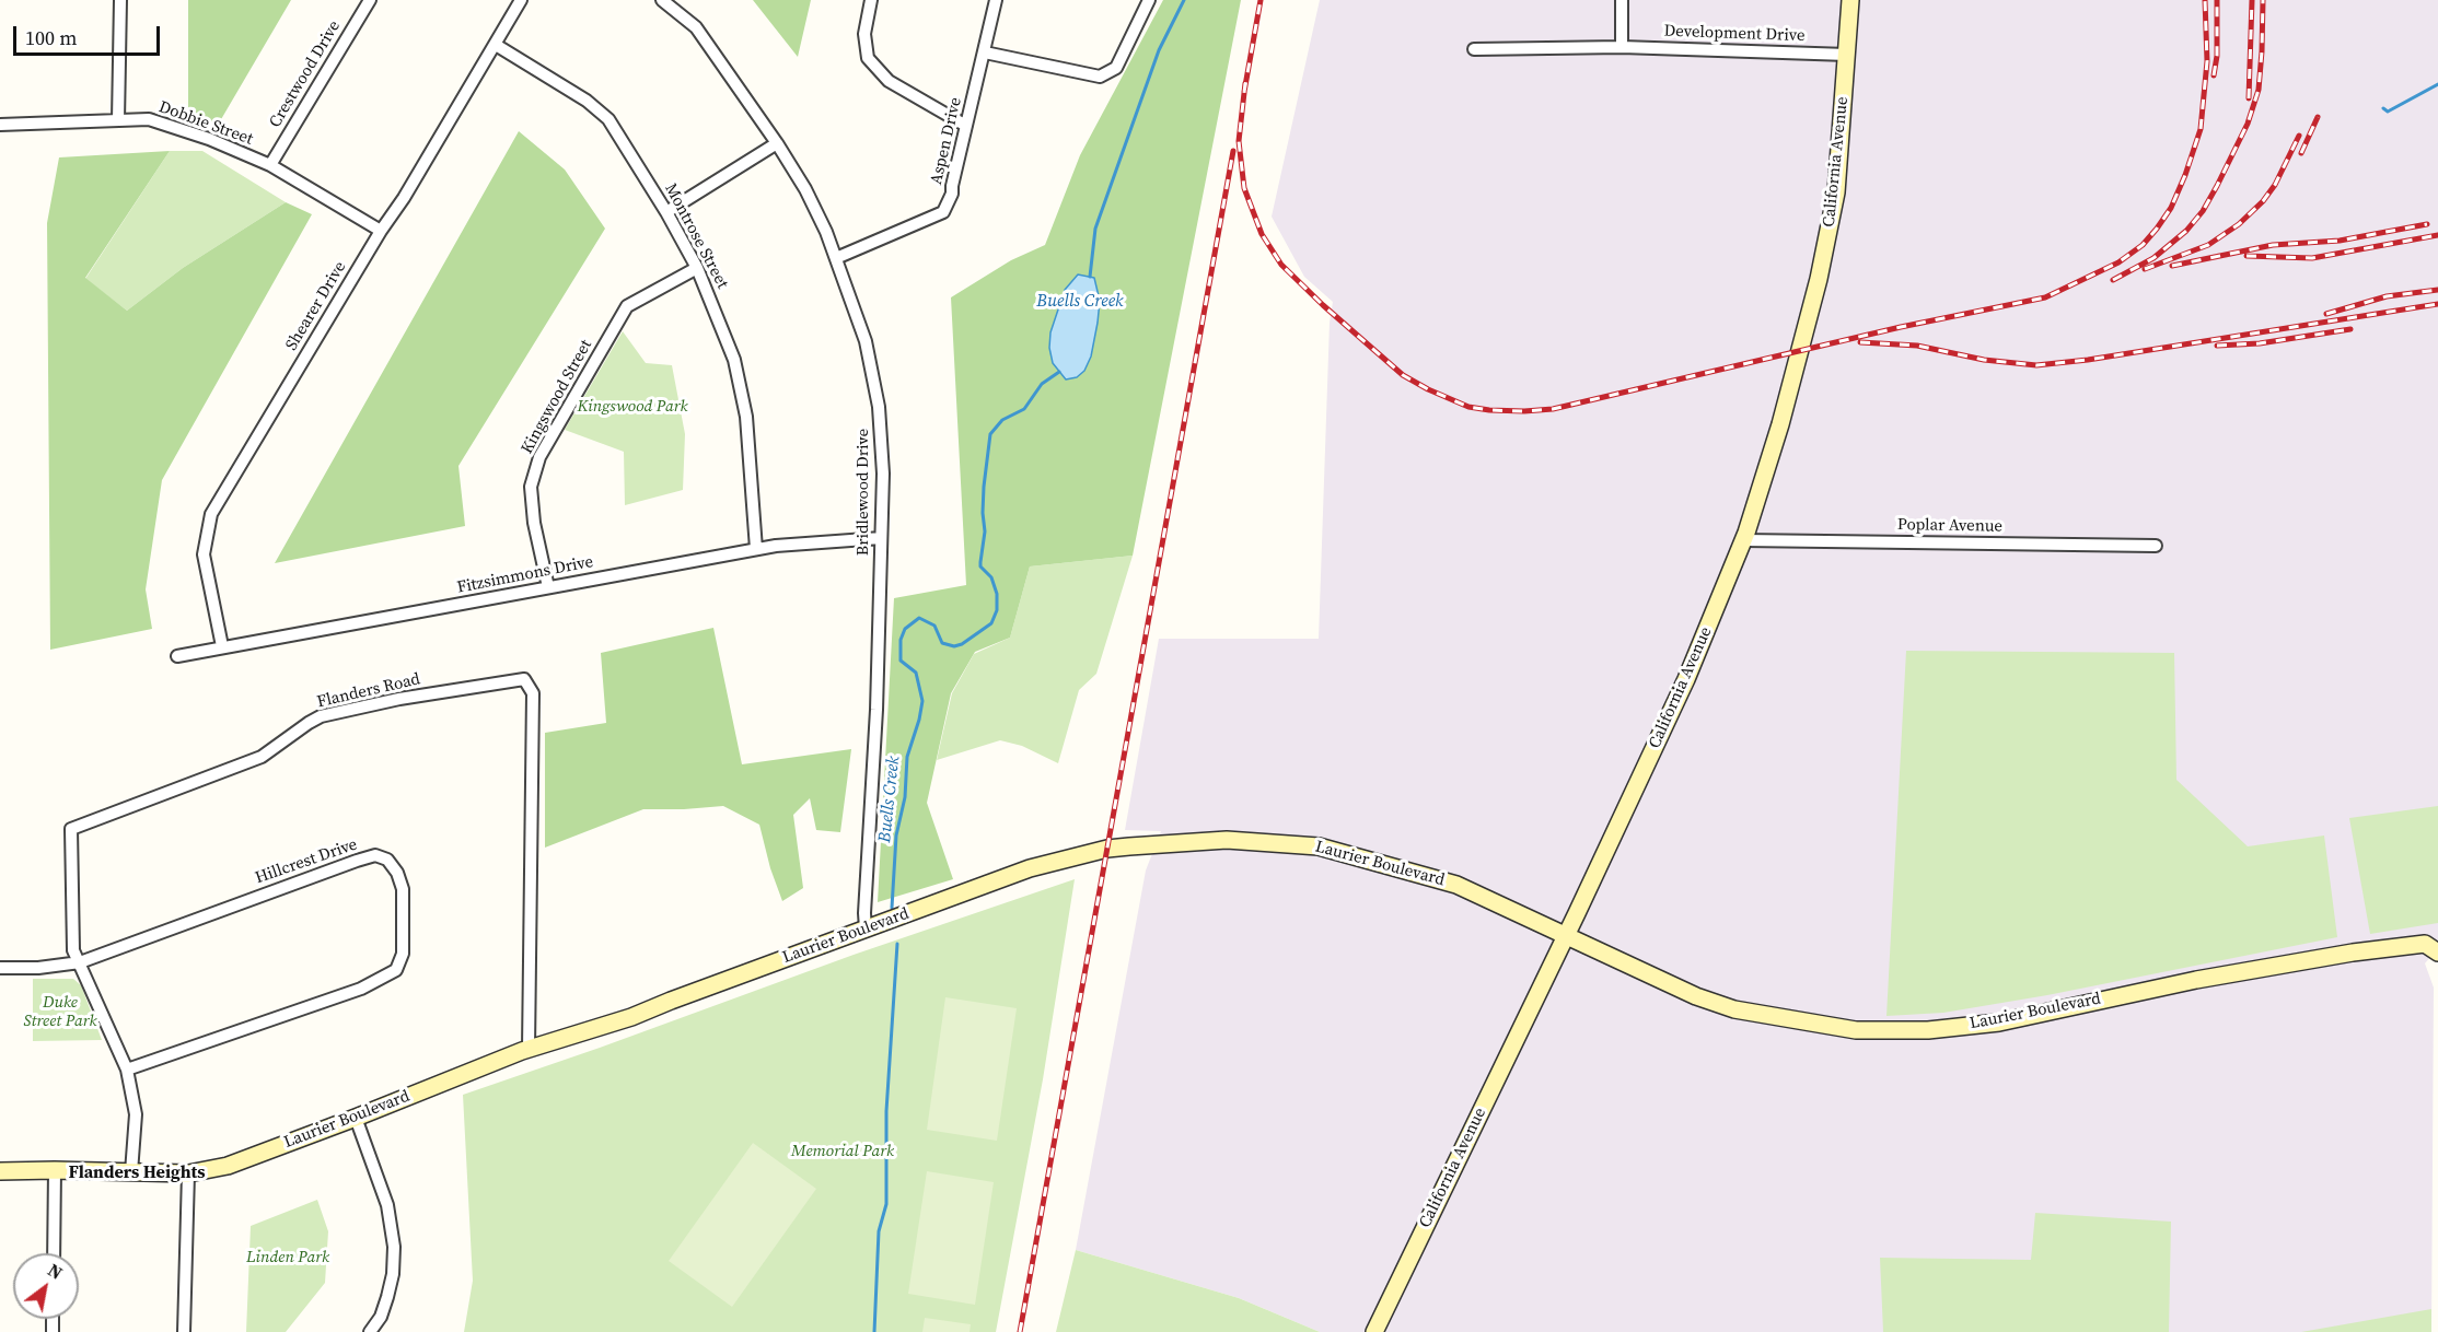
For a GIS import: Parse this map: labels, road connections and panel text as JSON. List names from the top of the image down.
{
  "streets": {
    "street": [
      "Development Drive",
      "Crestwood Drive",
      "Dobbie Street",
      "Aspen Drive",
      "California Avenue",
      "Montrose Street",
      "Shearer Drive",
      "Kingswood Street",
      "Bridlewood Drive",
      "Poplar Avenue",
      "Fitzsimmons Drive",
      "Flanders Road",
      "Hillcrest Drive",
      "Laurier Boulevard"
    ]
  },
  "crossings": [
    ["Development Drive", "California Avenue"],
    ["Crestwood Drive", "Dobbie Street"],
    ["Dobbie Street", "Shearer Drive"],
    ["Aspen Drive", "Bridlewood Drive"],
    ["California Avenue", "Poplar Avenue"],
    ["California Avenue", "Laurier Boulevard"],
    ["Montrose Street", "Shearer Drive"],
    ["Montrose Street", "Kingswood Street"],
    ["Montrose Street", "Fitzsimmons Drive"],
    ["Shearer Drive", "Fitzsimmons Drive"],
    ["Kingswood Street", "Fitzsimmons Drive"],
    ["Bridlewood Drive", "Fitzsimmons Drive"],
    ["Bridlewood Drive", "Laurier Boulevard"],
    ["Flanders Road", "Hillcrest Drive"],
    ["Flanders Road", "Laurier Boulevard"]
  ],
  "districts": ["Flanders Heights"],
  "water": ["Buells Creek"],
  "parks": [
    "Kingswood Park",
    "Duke Street Park",
    "Memorial Park",
    "Linden Park"
  ],
  "scale_bar": "100 m",
  "north": "top right"
}
